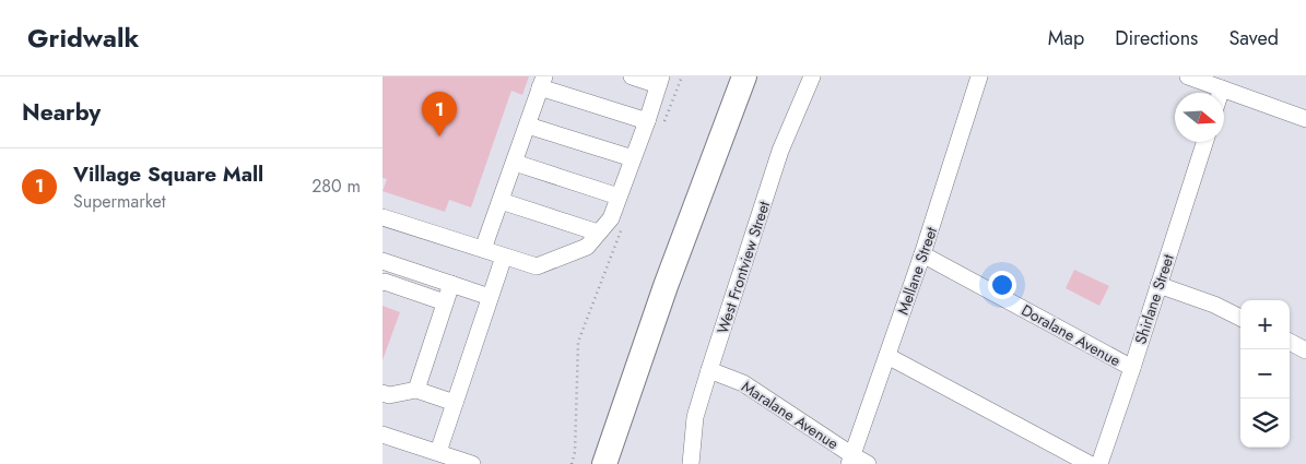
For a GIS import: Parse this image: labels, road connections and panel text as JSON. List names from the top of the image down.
{
  "streets": {
    "street": [
      "West Frontview Street",
      "Mellane Street",
      "Shirlane Street",
      "Doralane Avenue",
      "Maralane Avenue"
    ]
  },
  "crossings": [
    ["West Frontview Street", "Maralane Avenue"],
    ["Mellane Street", "Doralane Avenue"],
    ["Mellane Street", "Maralane Avenue"],
    ["Shirlane Street", "Doralane Avenue"]
  ],
  "north": "right",
  "page": {
    "header": "Gridwalk",
    "nav": ["Map", "Directions", "Saved"],
    "heading": "Nearby",
    "pins": "1",
    "list": [
      {
        "mark": "1",
        "name": "Village Square Mall",
        "note": "Supermarket",
        "value": "280 m"
      }
    ],
    "map_buttons": ["+", "−"]
  }
}
